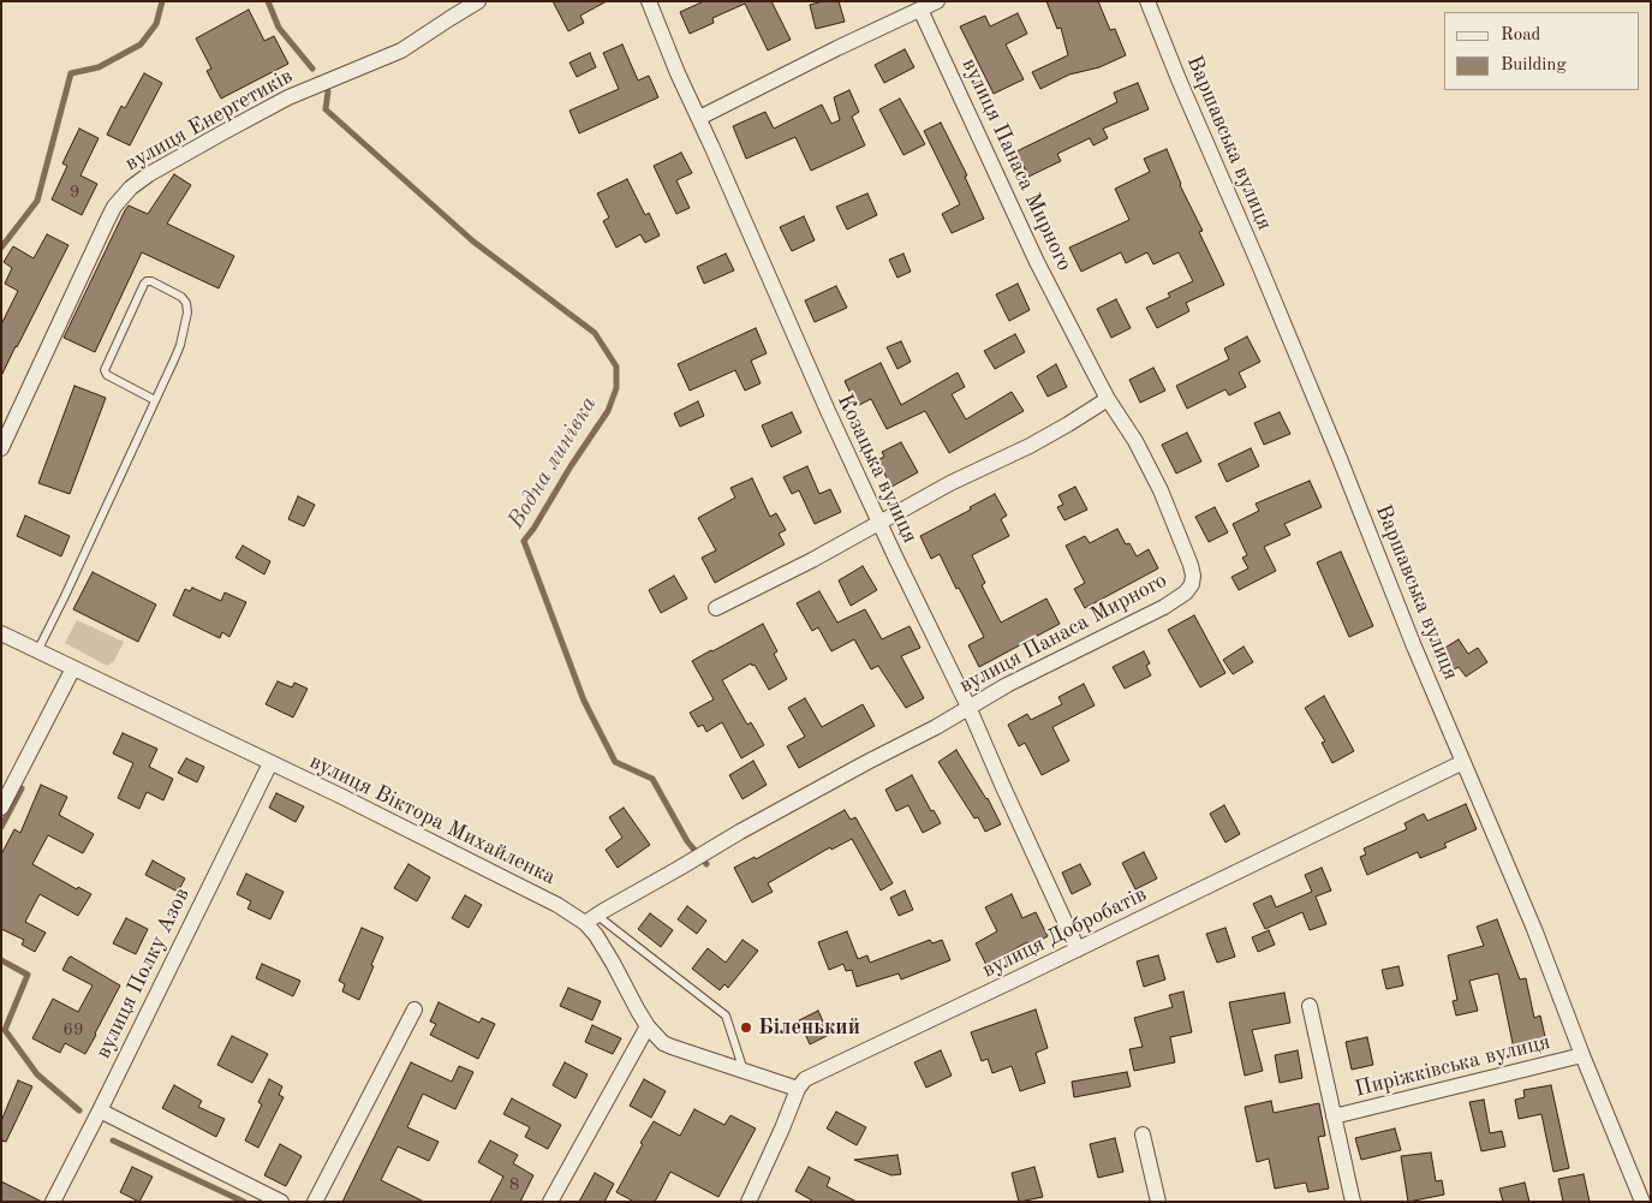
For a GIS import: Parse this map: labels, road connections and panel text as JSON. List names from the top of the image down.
{
  "streets": {
    "street": [
      "вулиця Енергетиків",
      "Варшавська вулиця",
      "вулиця Панаса Мирного",
      "Козацька вулиця",
      "вулиця Віктора Михайленка",
      "вулиця Добробатів",
      "вулиця Полку Азов",
      "Пиріжківська вулиця"
    ]
  },
  "crossings": [
    ["Варшавська вулиця", "вулиця Добробатів"],
    ["Варшавська вулиця", "Пиріжківська вулиця"],
    ["вулиця Панаса Мирного", "Козацька вулиця"],
    ["вулиця Панаса Мирного", "вулиця Віктора Михайленка"],
    ["Козацька вулиця", "вулиця Добробатів"],
    ["вулиця Віктора Михайленка", "вулиця Добробатів"],
    ["вулиця Віктора Михайленка", "вулиця Полку Азов"]
  ],
  "water": ["Водна линівка"],
  "places": ["Біленький"],
  "house_numbers": ["9", "69", "8"],
  "legend": ["Road", "Building"]
}
